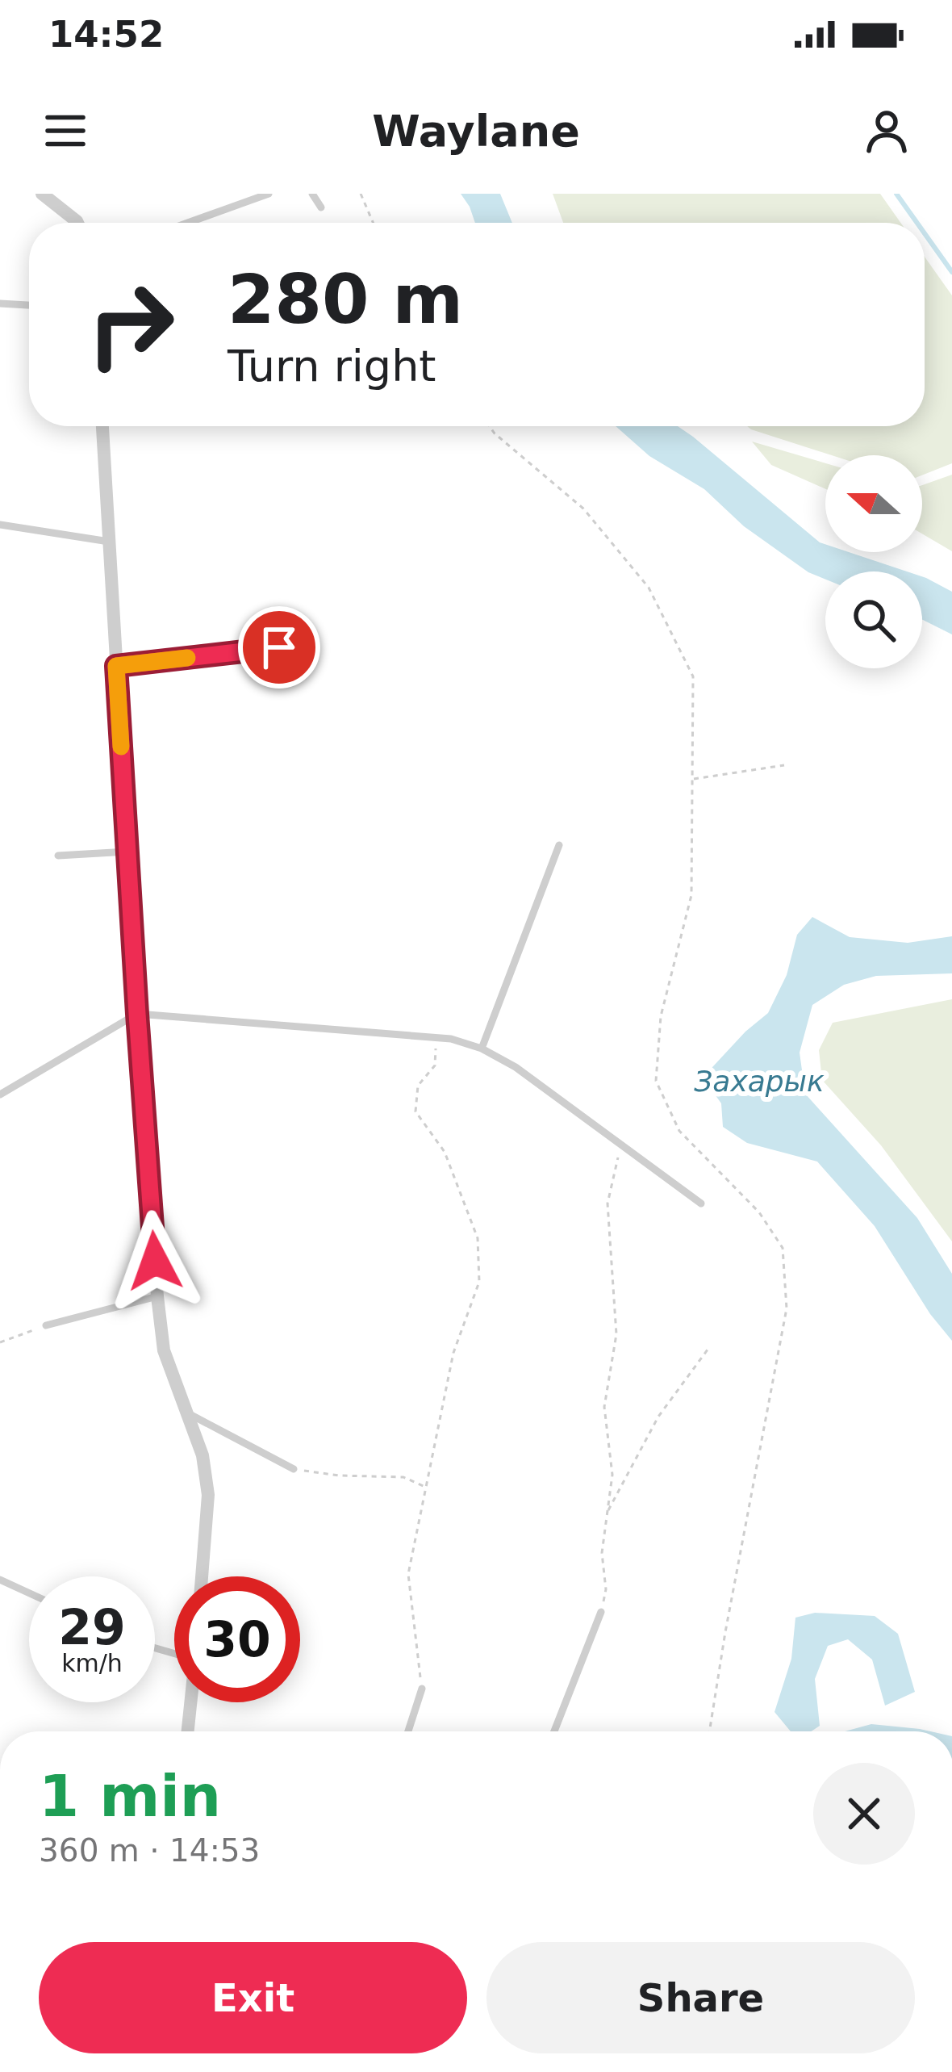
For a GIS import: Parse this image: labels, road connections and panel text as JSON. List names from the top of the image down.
{
  "water": ["Захарык"],
  "north": "left",
  "page": {
    "status": "14:52",
    "header": "Waylane",
    "turn": ["280 m", "Turn right"],
    "speed": "29 km/h",
    "limit": "30",
    "heading": ["1 min", "360 m · 14:53"],
    "buttons": ["Exit", "Share"]
  }
}
